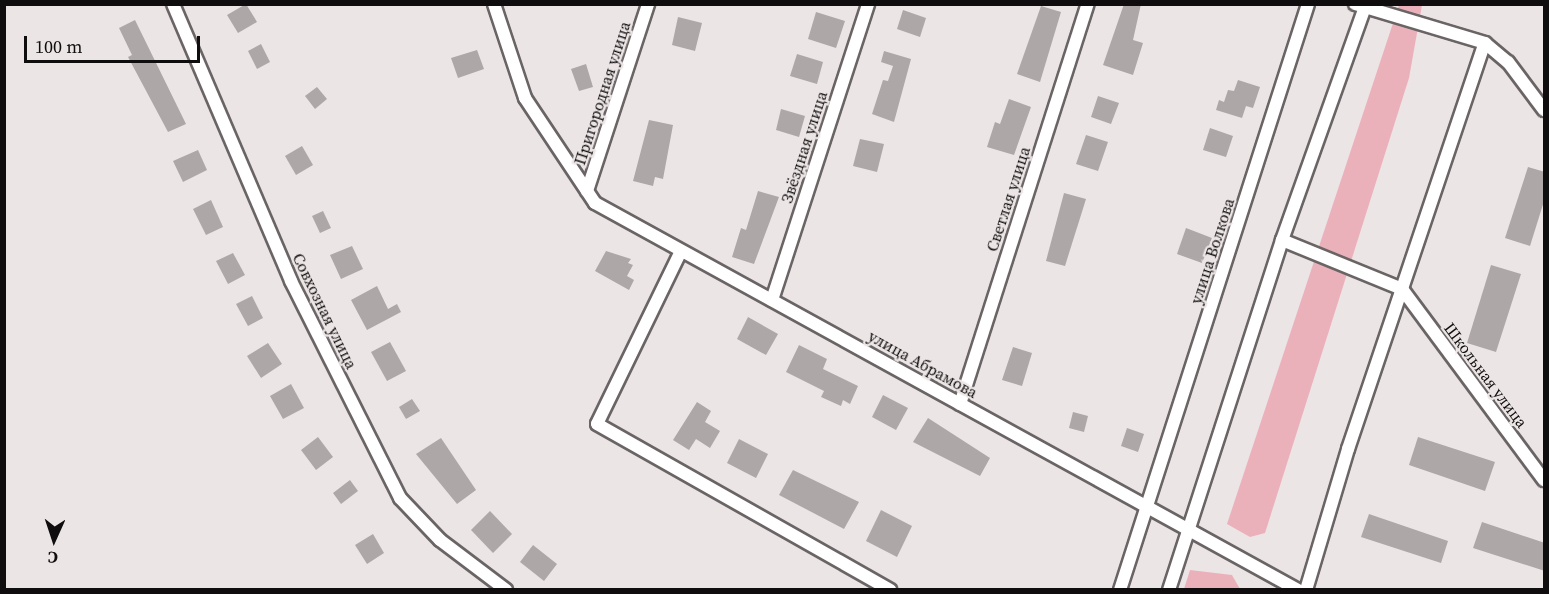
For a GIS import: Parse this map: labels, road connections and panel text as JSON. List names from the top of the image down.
{
  "streets": {
    "street": [
      "Пригородная улица",
      "Звёздная улица",
      "Светлая улица",
      "улица Волкова",
      "Совхозная улица",
      "улица Абрамова",
      "Школьная улица"
    ]
  },
  "crossings": [
    ["Пригородная улица", "улица Абрамова"],
    ["Звёздная улица", "улица Абрамова"],
    ["Светлая улица", "улица Абрамова"],
    ["улица Волкова", "улица Абрамова"]
  ],
  "scale_bar": "100 m",
  "north": "bottom"
}
